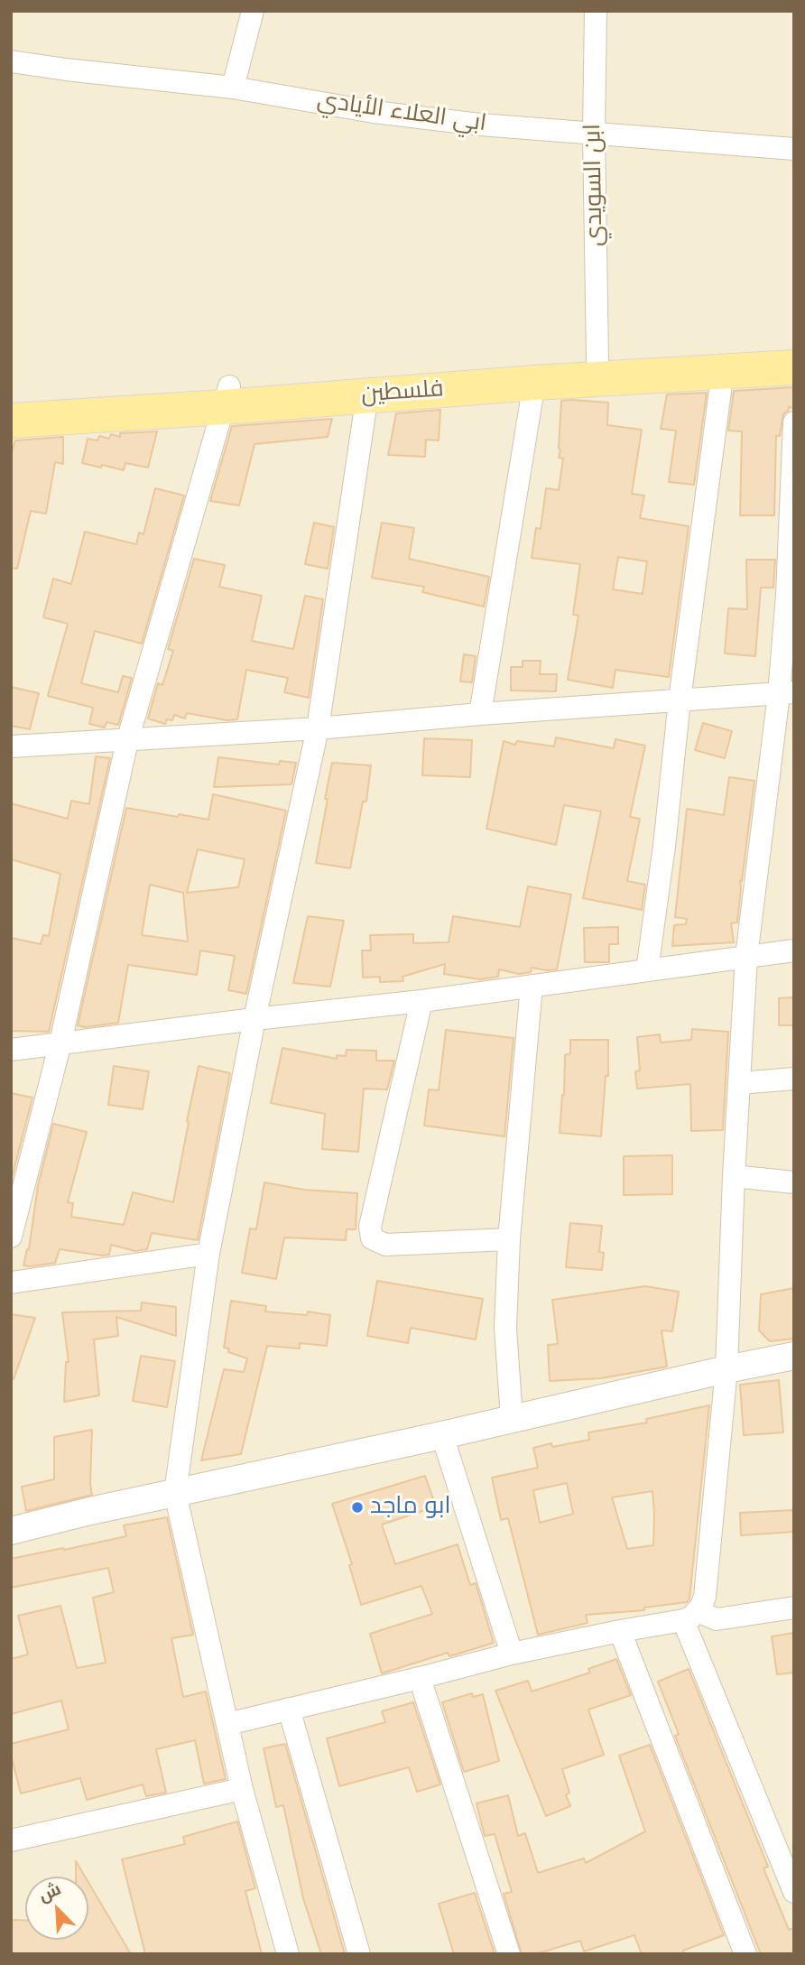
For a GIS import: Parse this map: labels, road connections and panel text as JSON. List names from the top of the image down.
{
  "streets": {
    "main road": ["فلسطين"],
    "street": ["ابي العلاء الأيادي", "ابن السويدي"]
  },
  "crossings": [
    ["ابي العلاء الأيادي", "ابن السويدي"],
    ["ابن السويدي", "فلسطين"]
  ],
  "places": ["ابو ماجد"],
  "north": "top left"
}
